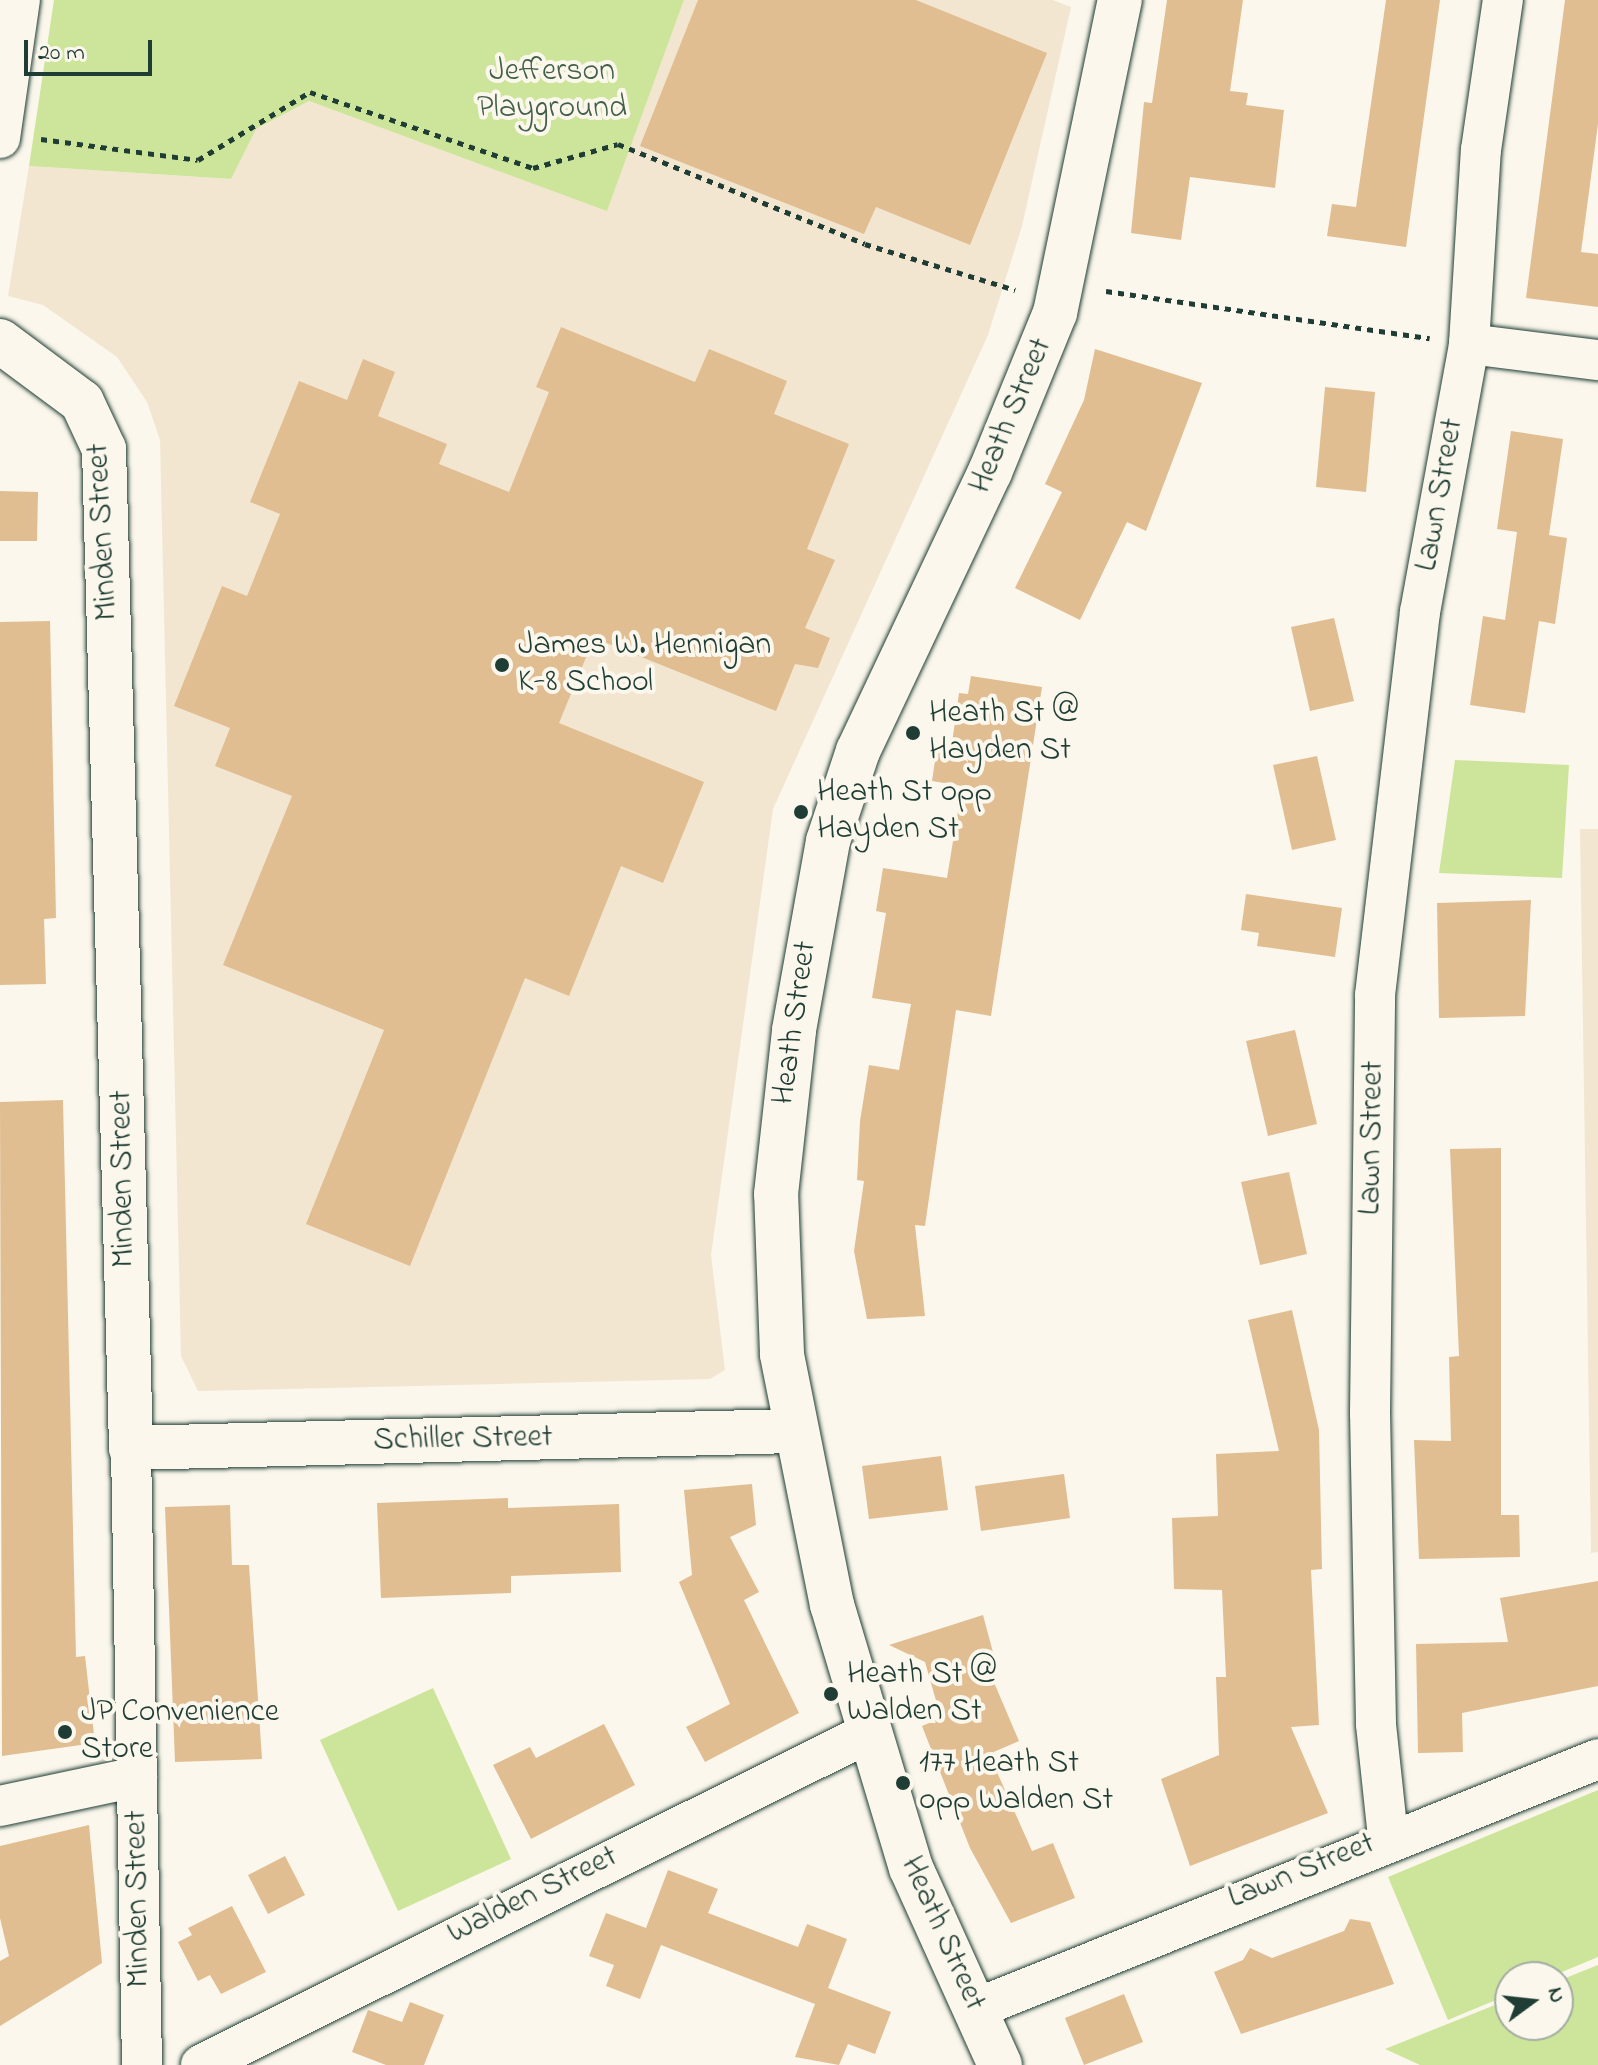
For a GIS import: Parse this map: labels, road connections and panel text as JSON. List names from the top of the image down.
{
  "streets": {
    "main road": ["Heath Street", "Minden Street", "Schiller Street"],
    "street": ["Lawn Street", "Walden Street"]
  },
  "crossings": [
    ["Heath Street", "Lawn Street"],
    ["Heath Street", "Schiller Street"],
    ["Heath Street", "Walden Street"],
    ["Minden Street", "Schiller Street"]
  ],
  "parks": ["Jefferson Playground"],
  "places": [
    "James W. Hennigan K-8 School",
    "Heath St @ Hayden St",
    "Heath St opp Hayden St",
    "Heath St @ Walden St",
    "JP Convenience Store",
    "177 Heath St opp Walden St"
  ],
  "scale_bar": "20 m",
  "north": "right"
}
